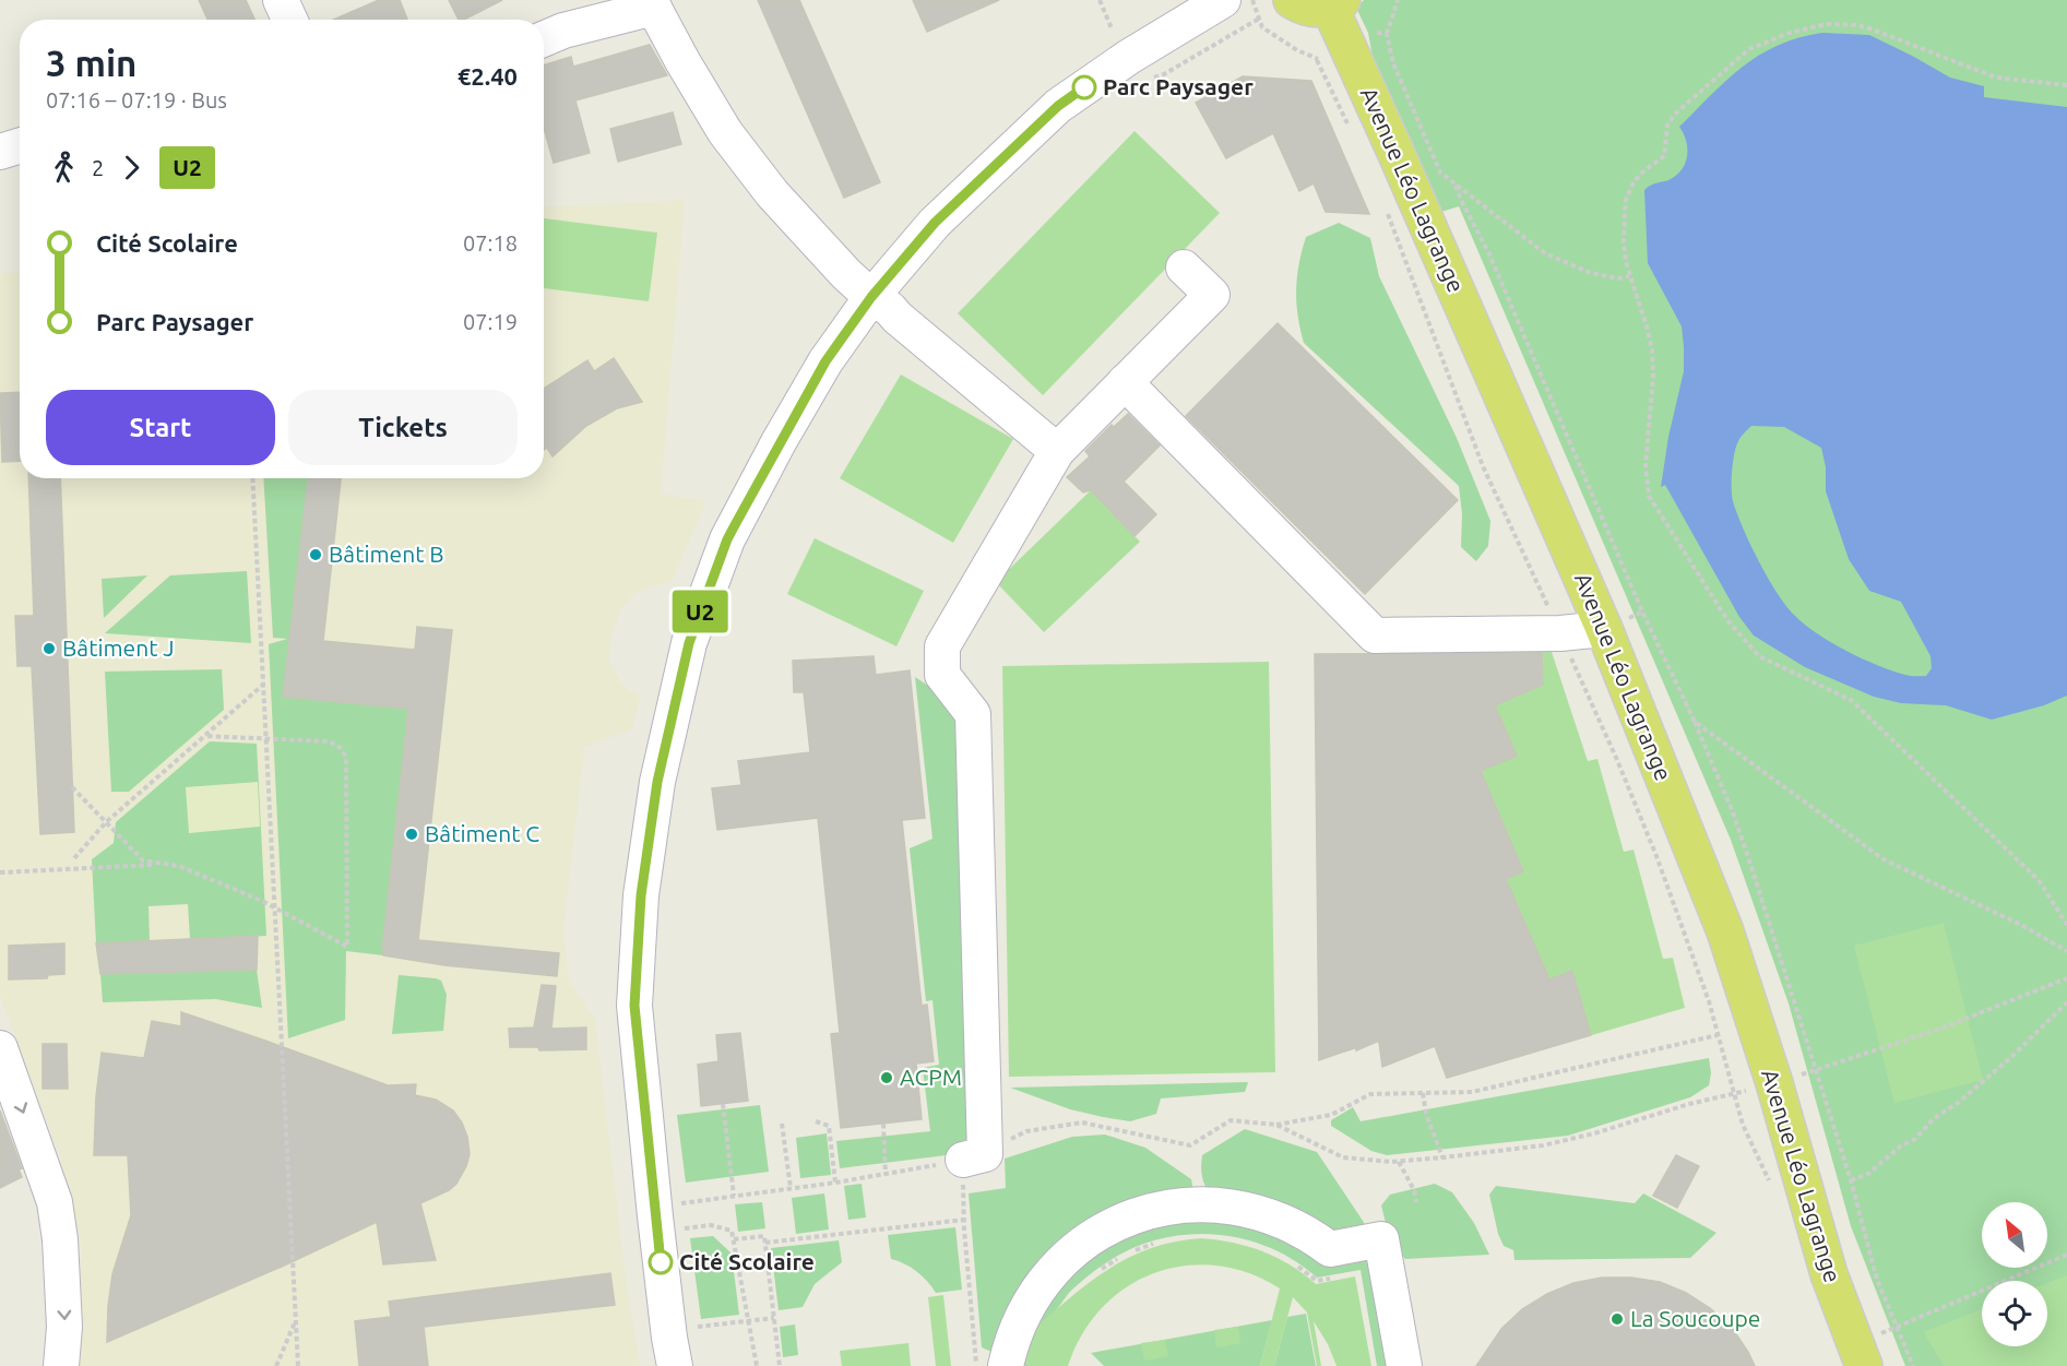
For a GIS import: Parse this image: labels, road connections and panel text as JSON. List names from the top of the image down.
{
  "streets": {
    "main road": ["Avenue Léo Lagrange"]
  },
  "places": [
    "Parc Paysager",
    "Bâtiment B",
    "Bâtiment J",
    "Bâtiment C",
    "ACPM",
    "Cité Scolaire",
    "La Soucoupe"
  ],
  "lines": ["bus line U2"],
  "north": "top left",
  "page": {
    "on_map": "U2",
    "heading": ["3 min", "07:16 – 07:19 · Bus", "€2.40"],
    "legs": ["2", "U2"],
    "list": [
      {
        "name": "Cité Scolaire",
        "value": "07:18"
      },
      {
        "name": "Parc Paysager",
        "value": "07:19"
      }
    ],
    "buttons": ["Start", "Tickets"]
  }
}
